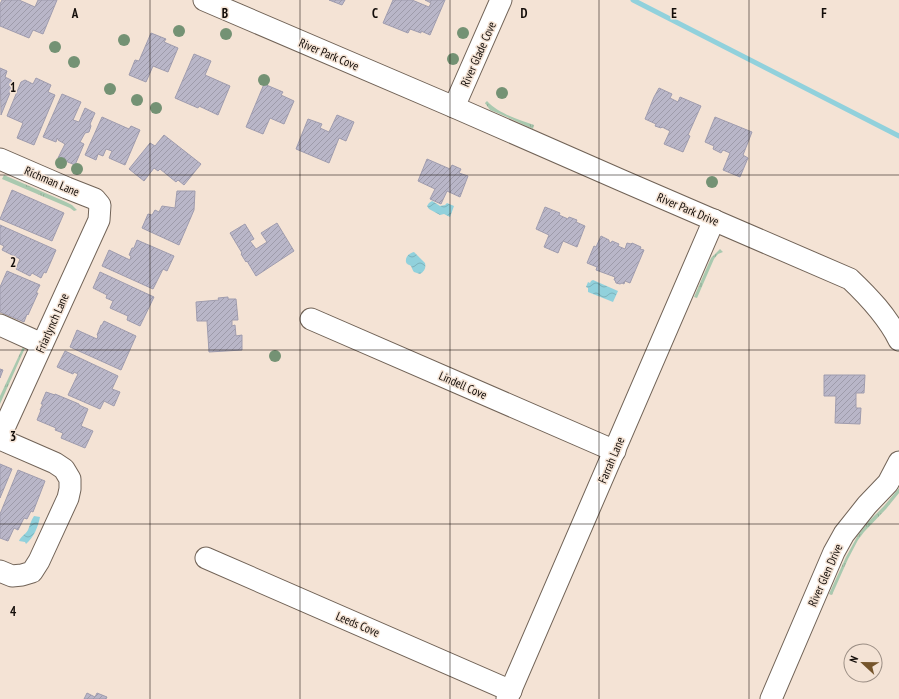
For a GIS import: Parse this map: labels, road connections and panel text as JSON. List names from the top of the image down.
{
  "streets": {
    "street": [
      "River Park Cove",
      "River Glade Cove",
      "Richman Lane",
      "River Park Drive",
      "Friarlynch Lane",
      "Lindell Cove",
      "Farrah Lane",
      "River Glen Drive",
      "Leeds Cove"
    ]
  },
  "crossings": [
    ["River Park Cove", "River Glade Cove"],
    ["River Park Cove", "River Park Drive"],
    ["River Glade Cove", "River Park Drive"],
    ["Richman Lane", "Friarlynch Lane"],
    ["River Park Drive", "Farrah Lane"],
    ["Lindell Cove", "Farrah Lane"],
    ["Farrah Lane", "Leeds Cove"]
  ],
  "north": "left",
  "grid": {
    "columns": [
      "A",
      "B",
      "C",
      "D",
      "E",
      "F"
    ],
    "rows": [
      "1",
      "2",
      "3",
      "4"
    ]
  }
}
